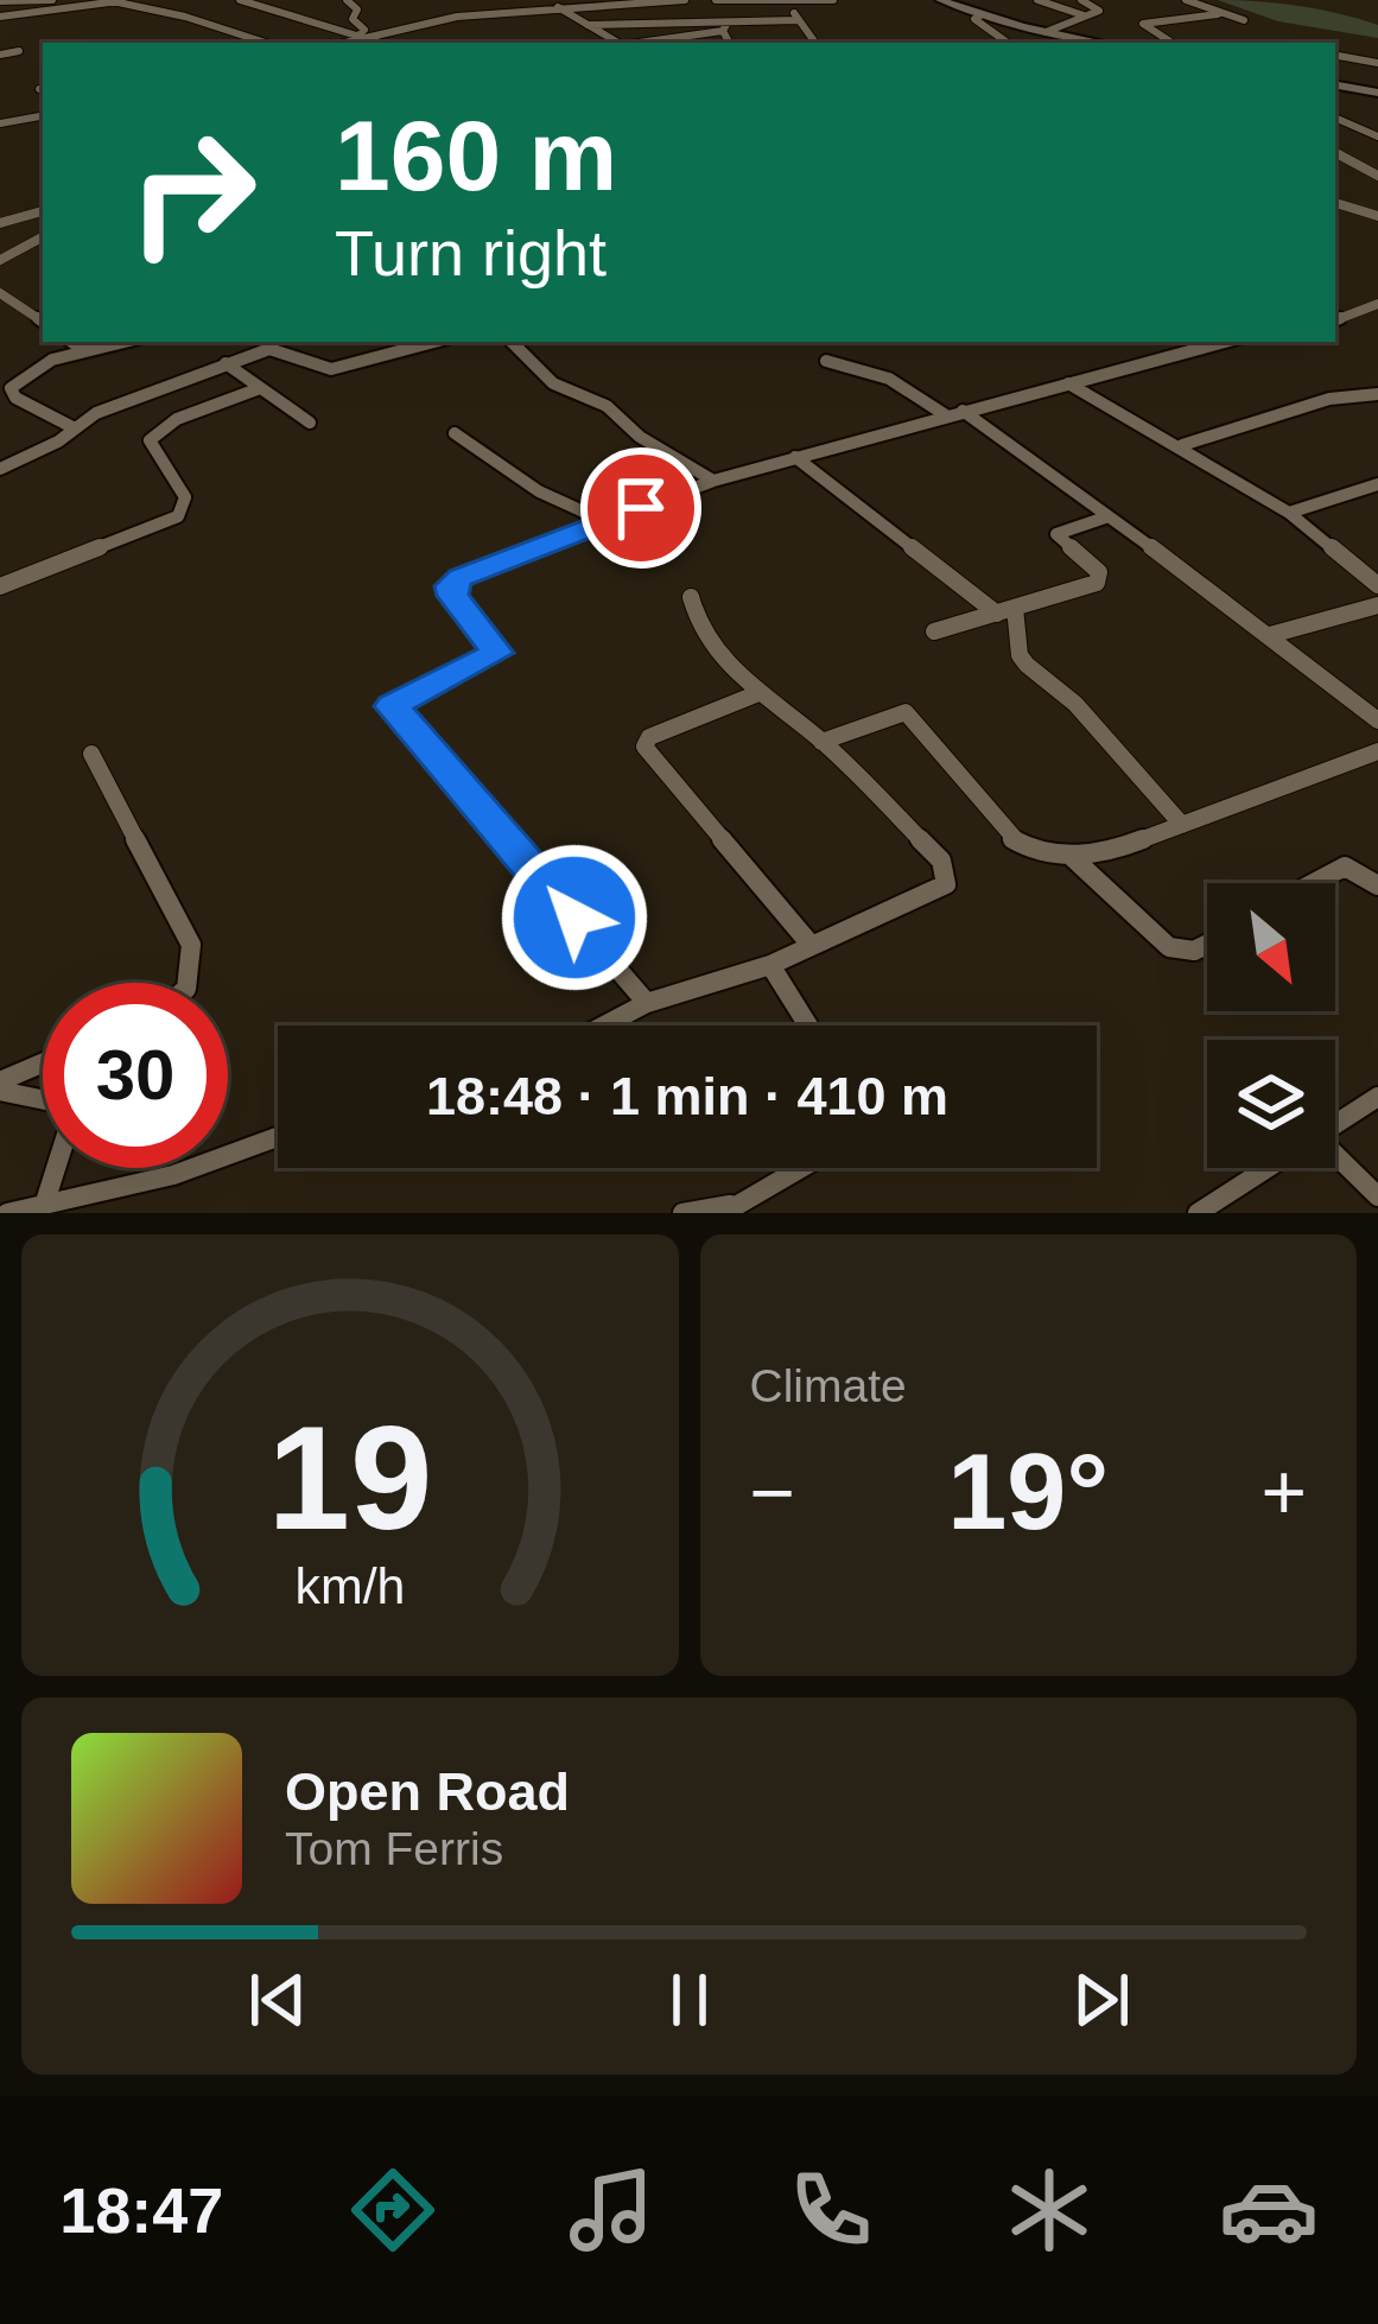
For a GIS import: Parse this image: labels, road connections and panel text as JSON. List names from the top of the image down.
{
  "north": "bottom right",
  "page": {
    "turn": ["160 m", "Turn right"],
    "limit": "30",
    "trip": "18:48 · 1 min · 410 m",
    "tile": "Climate",
    "heat": ["−", "19°", "+"],
    "song": ["Open Road", "Tom Ferris"],
    "tabs": "18:47",
    "gauge": ["19", "km/h"]
  }
}
